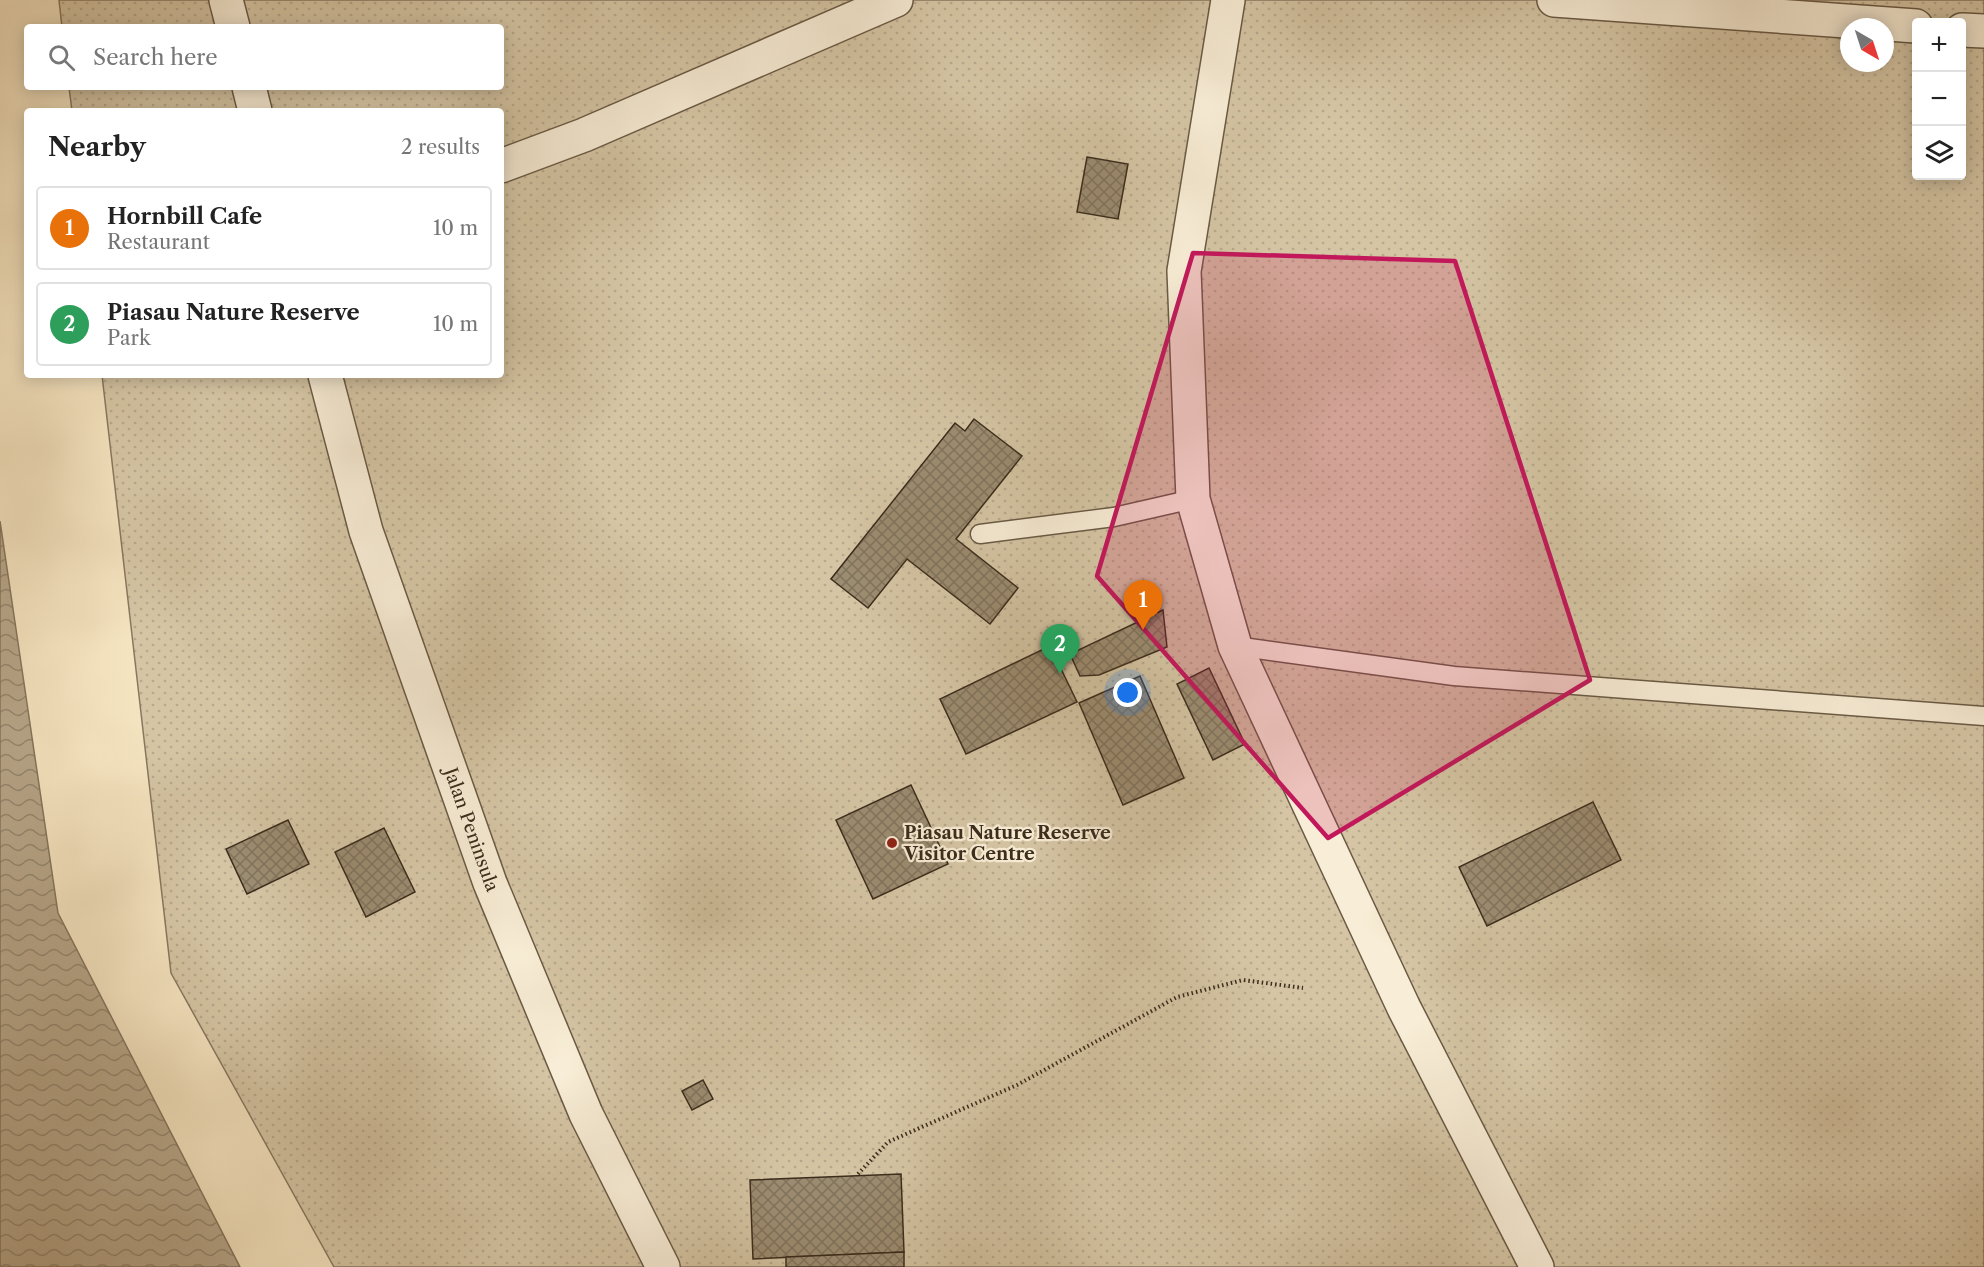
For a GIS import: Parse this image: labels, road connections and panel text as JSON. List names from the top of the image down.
{
  "streets": {
    "street": ["Jalan Peninsula"]
  },
  "places": ["Piasau Nature Reserve Visitor Centre"],
  "north": "bottom right",
  "page": {
    "map_buttons": ["+", "−"],
    "search": "Search here",
    "heading": ["Nearby", "2 results"],
    "list": [
      {
        "mark": "1",
        "name": "Hornbill Cafe",
        "note": "Restaurant",
        "value": "10 m"
      },
      {
        "mark": "2",
        "name": "Piasau Nature Reserve",
        "note": "Park",
        "value": "10 m"
      }
    ],
    "pins": ["1", "2"]
  }
}
